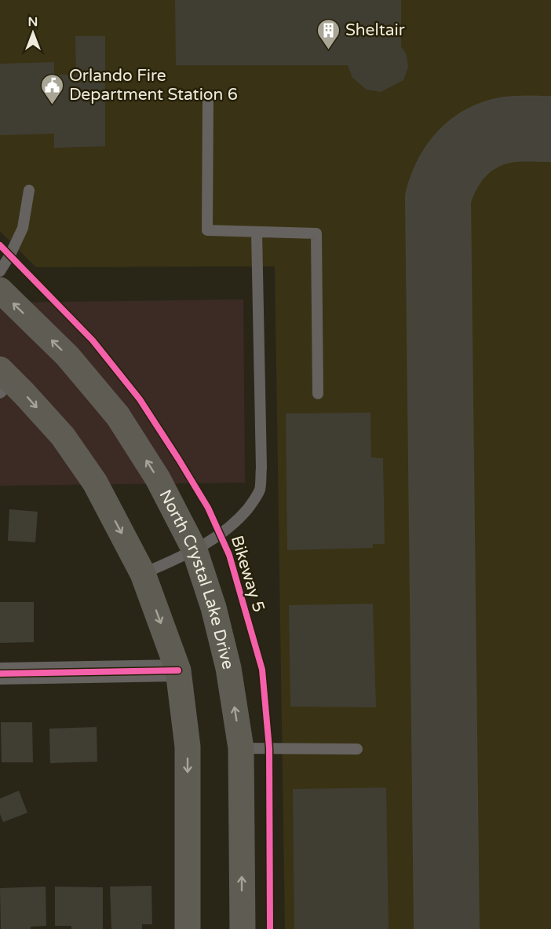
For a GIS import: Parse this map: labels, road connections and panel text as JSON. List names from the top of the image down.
{
  "streets": {
    "main road": ["North Crystal Lake Drive"],
    "cycle path": ["Bikeway 5"]
  },
  "places": {
    "building": ["Sheltair"],
    "public building": ["Orlando Fire Department Station 6"]
  },
  "north": "top"
}
